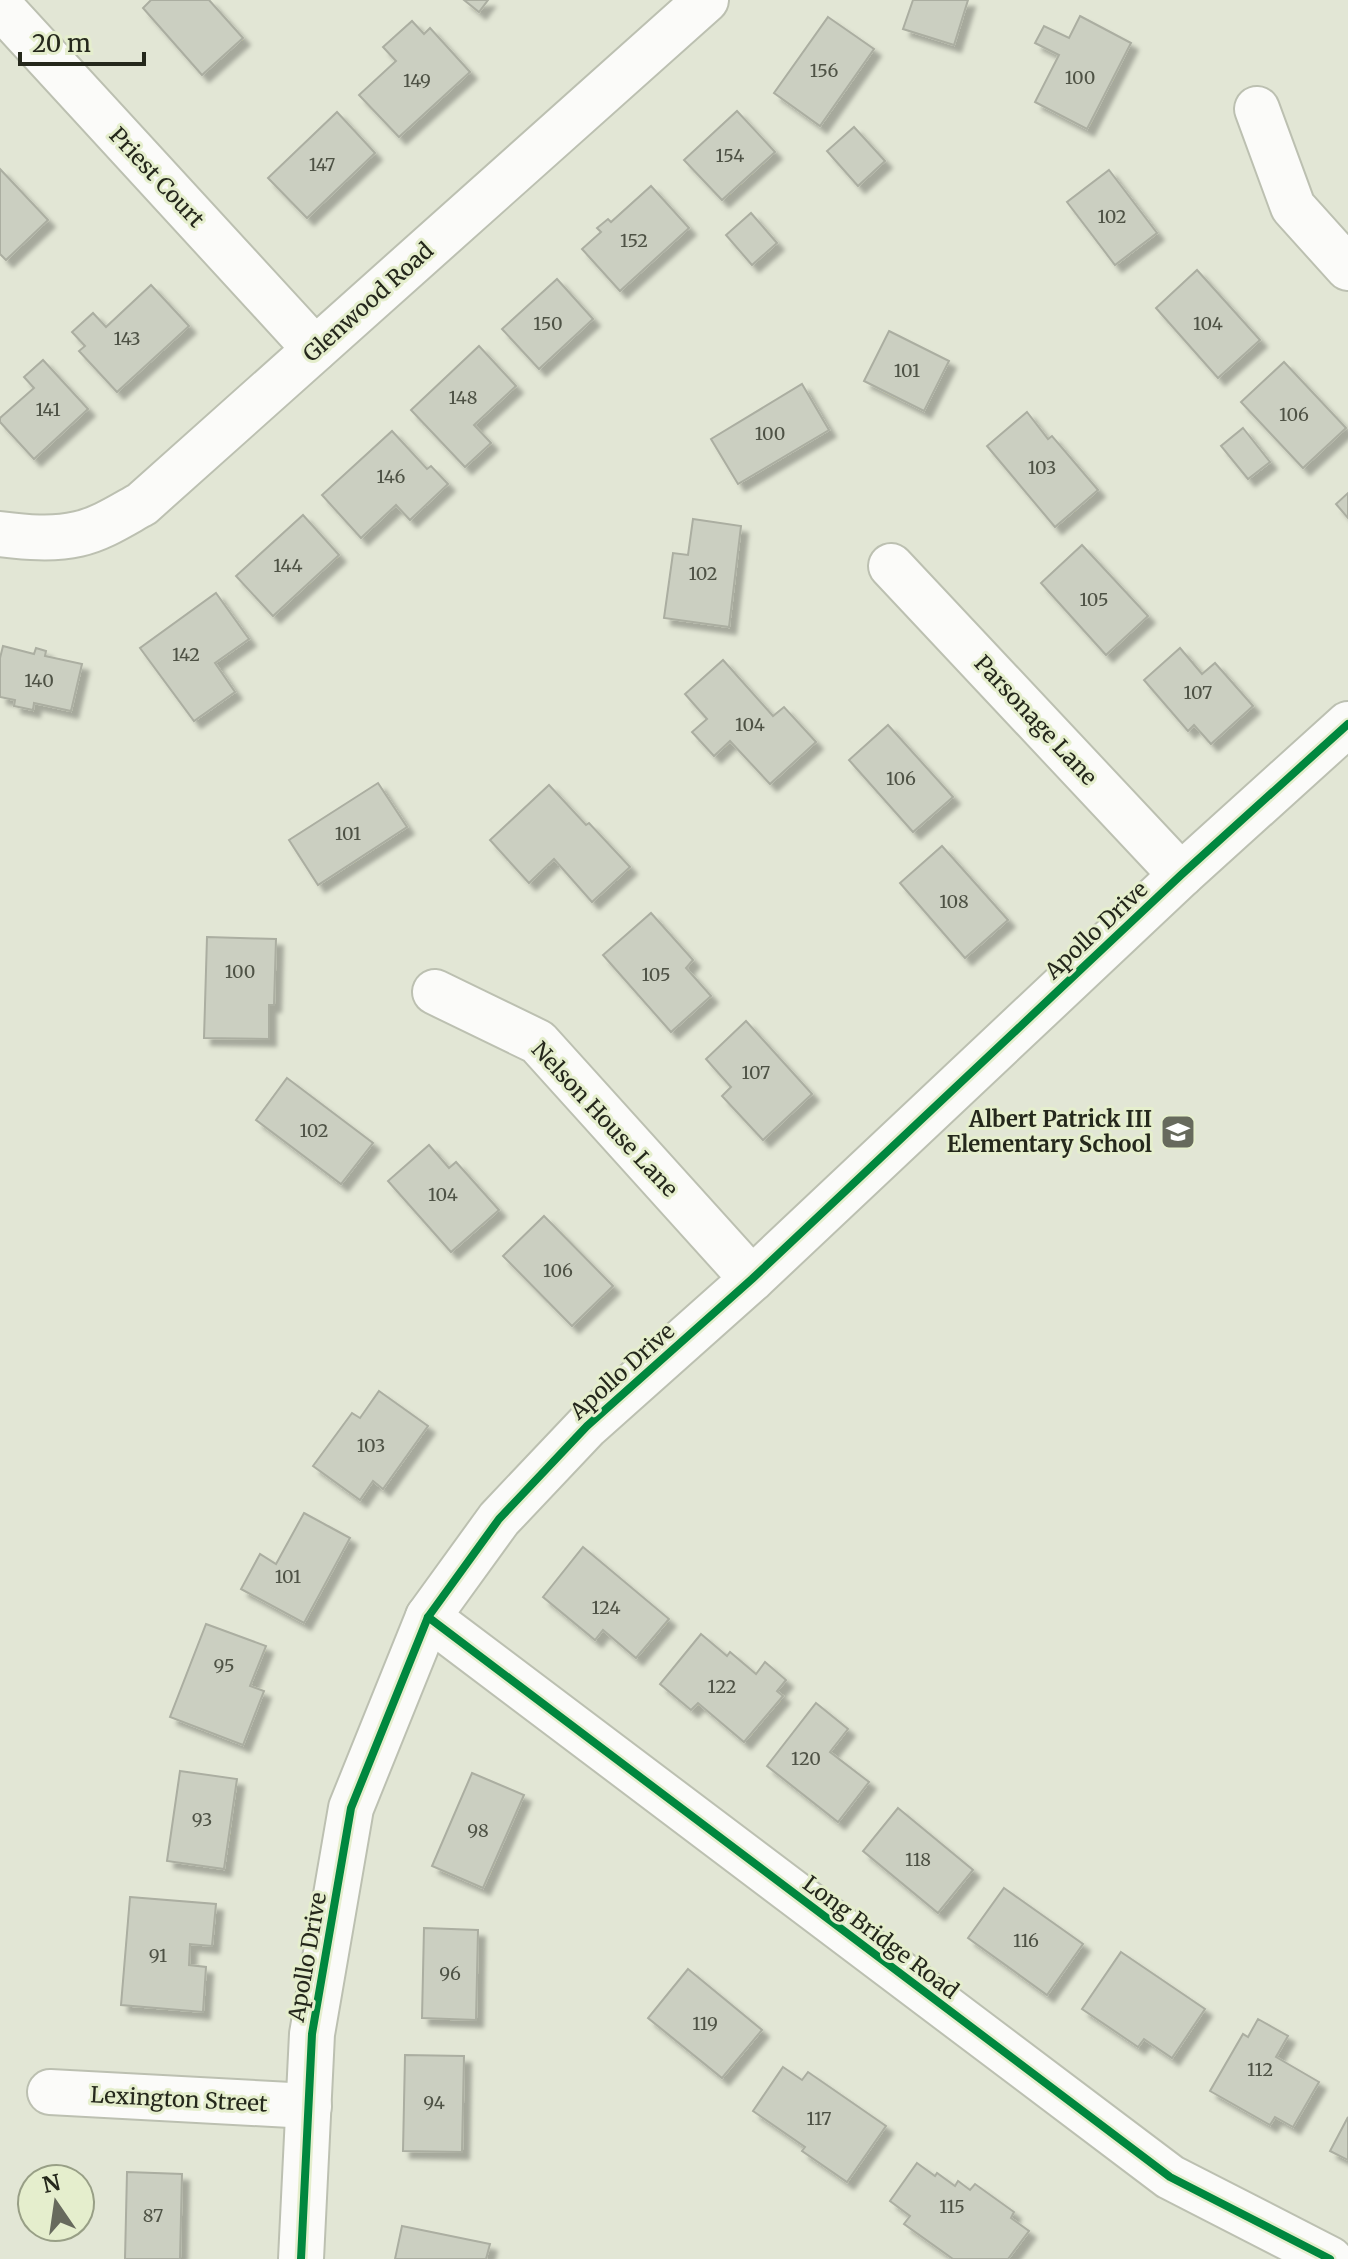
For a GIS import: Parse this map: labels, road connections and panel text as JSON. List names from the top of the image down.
{
  "streets": {
    "street": [
      "Priest Court",
      "Glenwood Road",
      "Parsonage Lane",
      "Apollo Drive",
      "Nelson House Lane",
      "Long Bridge Road",
      "Lexington Street"
    ]
  },
  "crossings": [
    ["Priest Court", "Glenwood Road"],
    ["Parsonage Lane", "Apollo Drive"],
    ["Apollo Drive", "Nelson House Lane"],
    ["Apollo Drive", "Long Bridge Road"],
    ["Apollo Drive", "Lexington Street"]
  ],
  "places": {
    "school or university": ["Albert Patrick III Elementary School"]
  },
  "house_numbers": [
    "156",
    "100",
    "149",
    "154",
    "147",
    "102",
    "152",
    "150",
    "104",
    "143",
    "101",
    "148",
    "141",
    "106",
    "100",
    "103",
    "146",
    "144",
    "102",
    "105",
    "142",
    "140",
    "107",
    "104",
    "106",
    "101",
    "108",
    "100",
    "105",
    "107",
    "102",
    "104",
    "106",
    "103",
    "101",
    "124",
    "95",
    "122",
    "120",
    "93",
    "98",
    "118",
    "116",
    "91",
    "96",
    "119",
    "112",
    "94",
    "117",
    "115",
    "87"
  ],
  "scale_bar": "20 m",
  "north": "top"
}
